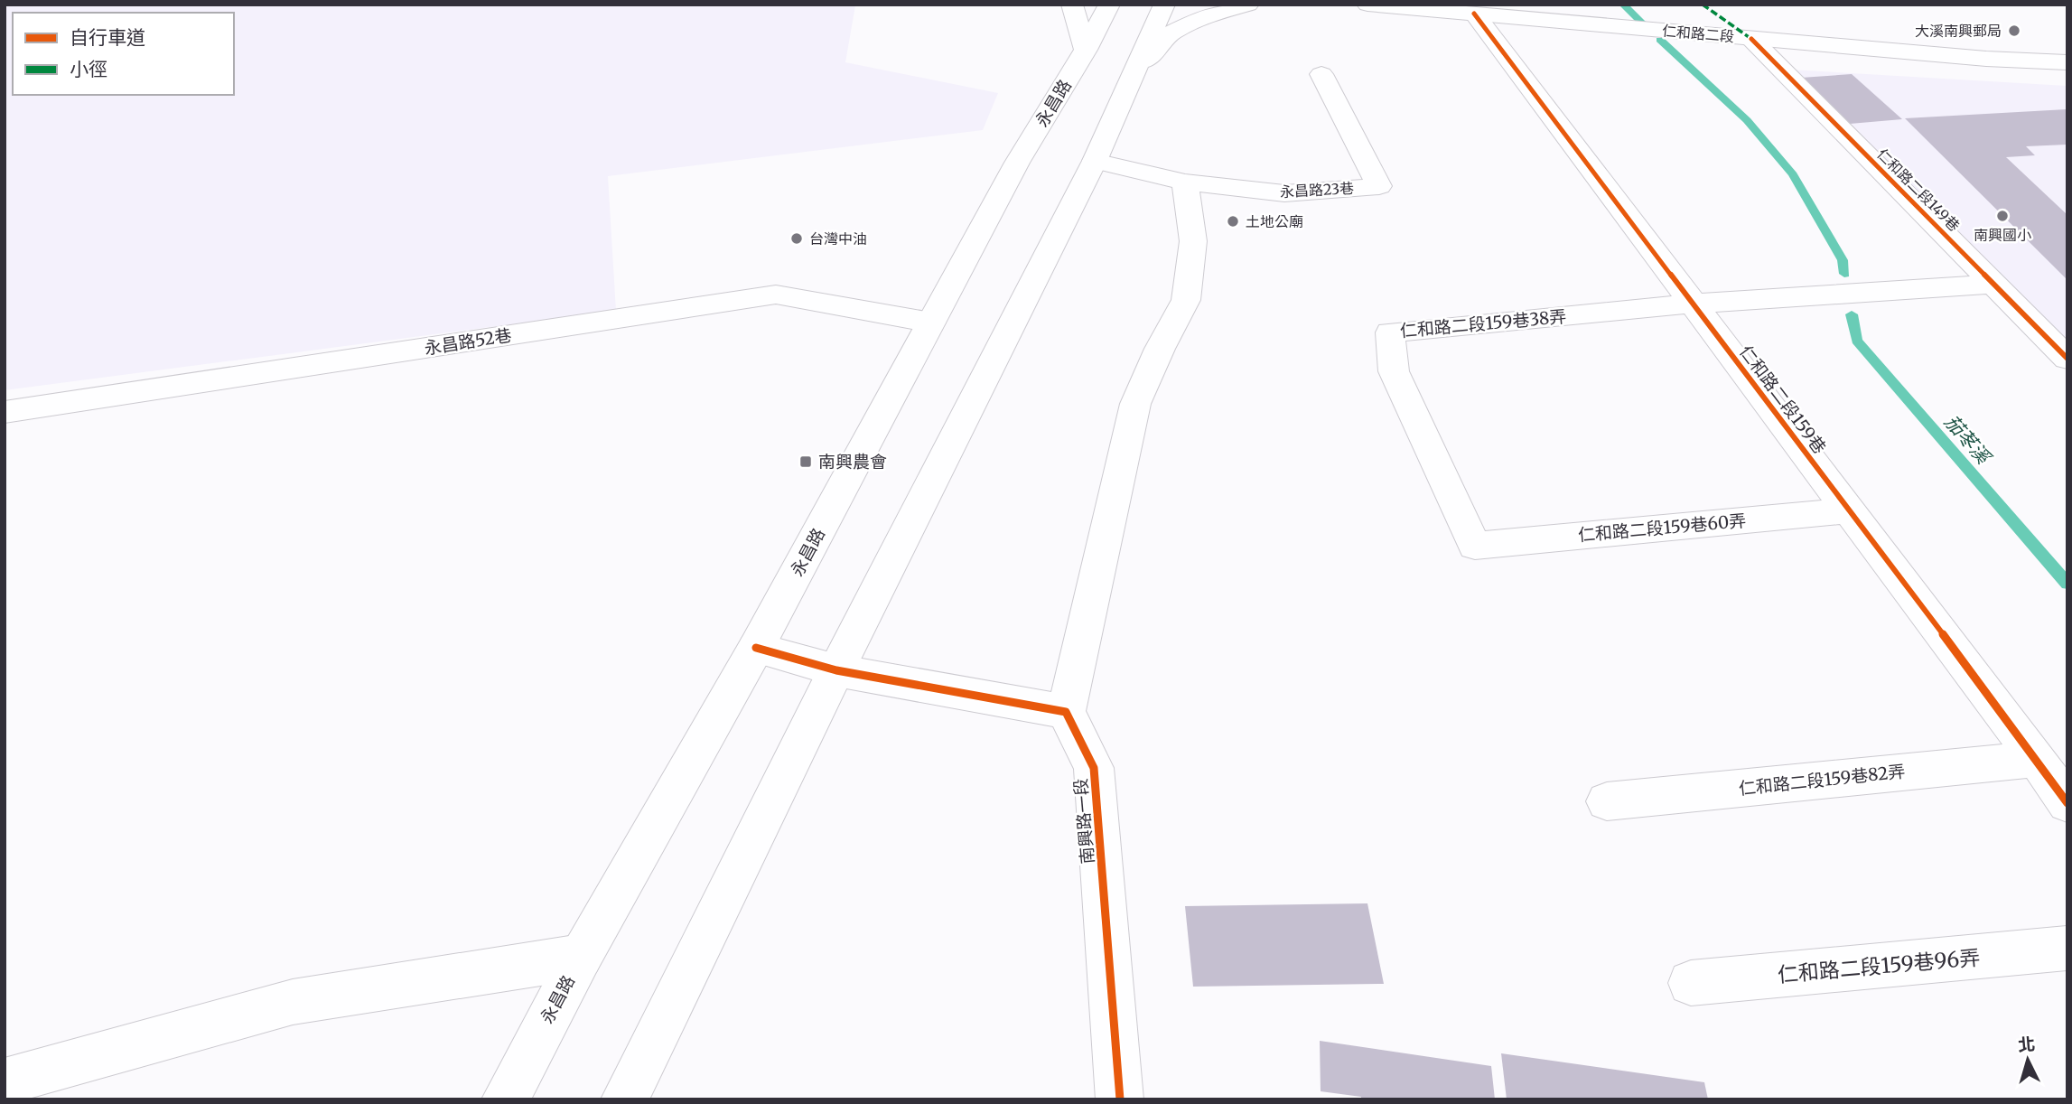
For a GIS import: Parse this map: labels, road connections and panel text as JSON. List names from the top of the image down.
{
  "streets": {
    "main road": [
      "仁和路二段",
      "永昌路",
      "永昌路23巷",
      "仁和路二段149巷",
      "仁和路二段159巷38弄",
      "永昌路52巷",
      "仁和路二段159巷",
      "仁和路二段159巷60弄",
      "仁和路二段159巷82弄",
      "南興路一段",
      "仁和路二段159巷96弄"
    ]
  },
  "crossings": [
    ["仁和路二段", "仁和路二段149巷"],
    ["仁和路二段", "仁和路二段159巷"],
    ["永昌路", "永昌路52巷"],
    ["仁和路二段159巷38弄", "仁和路二段159巷"],
    ["仁和路二段159巷38弄", "仁和路二段159巷60弄"],
    ["仁和路二段159巷", "仁和路二段159巷60弄"],
    ["仁和路二段159巷", "仁和路二段159巷82弄"]
  ],
  "water": ["茄苳溪"],
  "places": {
    "other": [
      "大溪南興郵局",
      "南興國小",
      "土地公廟",
      "台灣中油"
    ],
    "transit": ["南興農會"]
  },
  "legend": ["自行車道", "小徑"],
  "north": "top"
}
